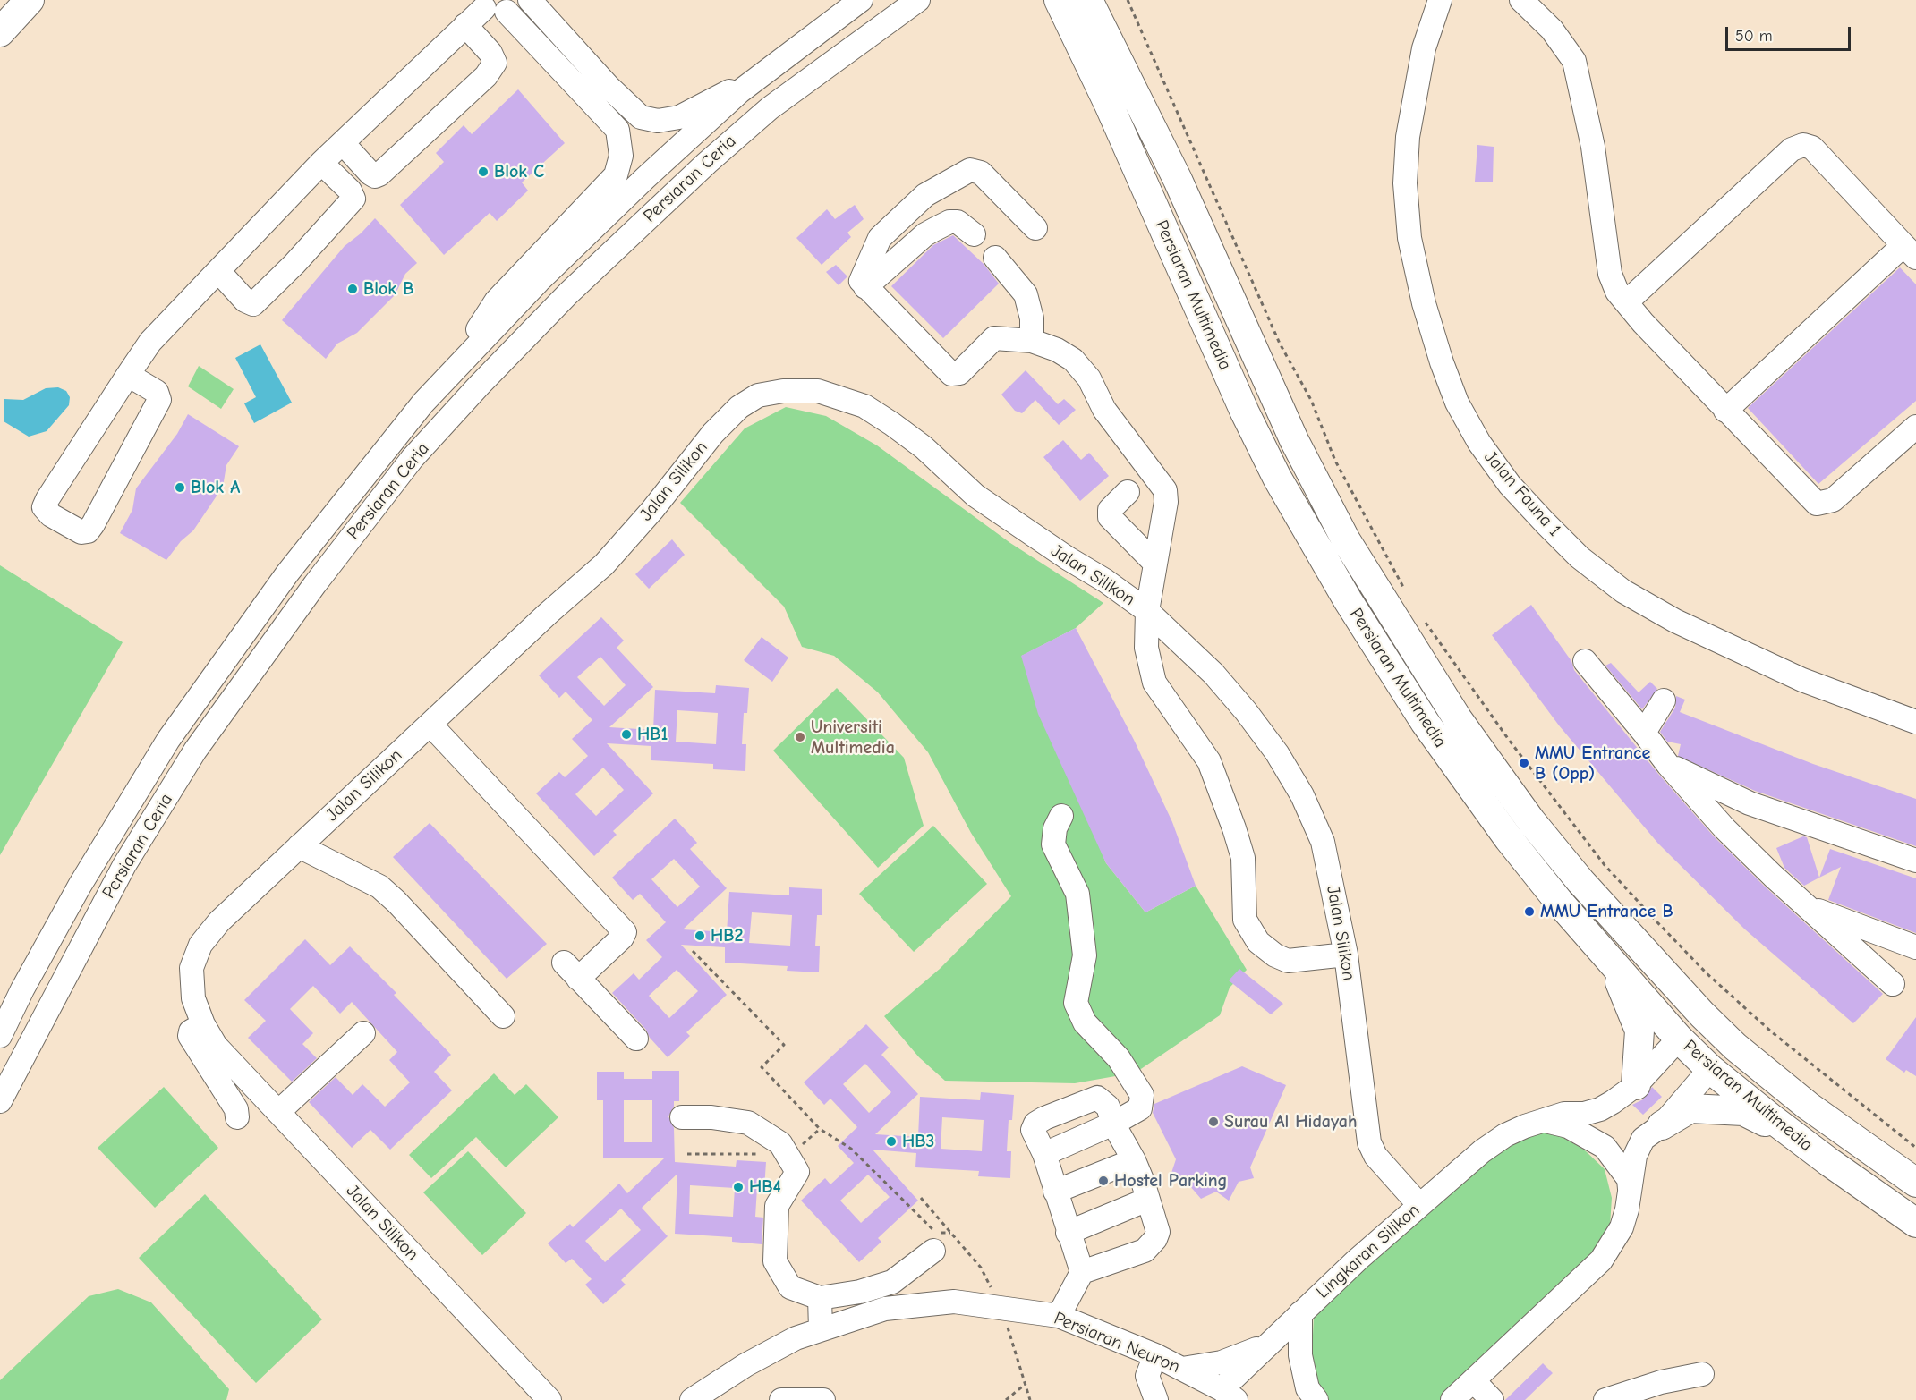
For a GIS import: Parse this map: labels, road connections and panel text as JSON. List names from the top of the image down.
{
  "streets": {
    "main road": ["Persiaran Multimedia"],
    "street": [
      "Persiaran Ceria",
      "Jalan Silikon",
      "Jalan Fauna 1",
      "Lingkaran Silikon",
      "Persiaran Neuron"
    ]
  },
  "crossings": [
    ["Persiaran Multimedia", "Lingkaran Silikon"],
    ["Jalan Silikon", "Lingkaran Silikon"],
    ["Lingkaran Silikon", "Persiaran Neuron"]
  ],
  "places": [
    "Blok C",
    "Blok B",
    "Blok A",
    "HB1",
    "Universiti Multimedia",
    "MMU Entrance B (Opp)",
    "MMU Entrance B",
    "HB2",
    "Surau Al Hidayah",
    "HB3",
    "Hostel Parking",
    "HB4"
  ],
  "scale_bar": "50 m"
}
